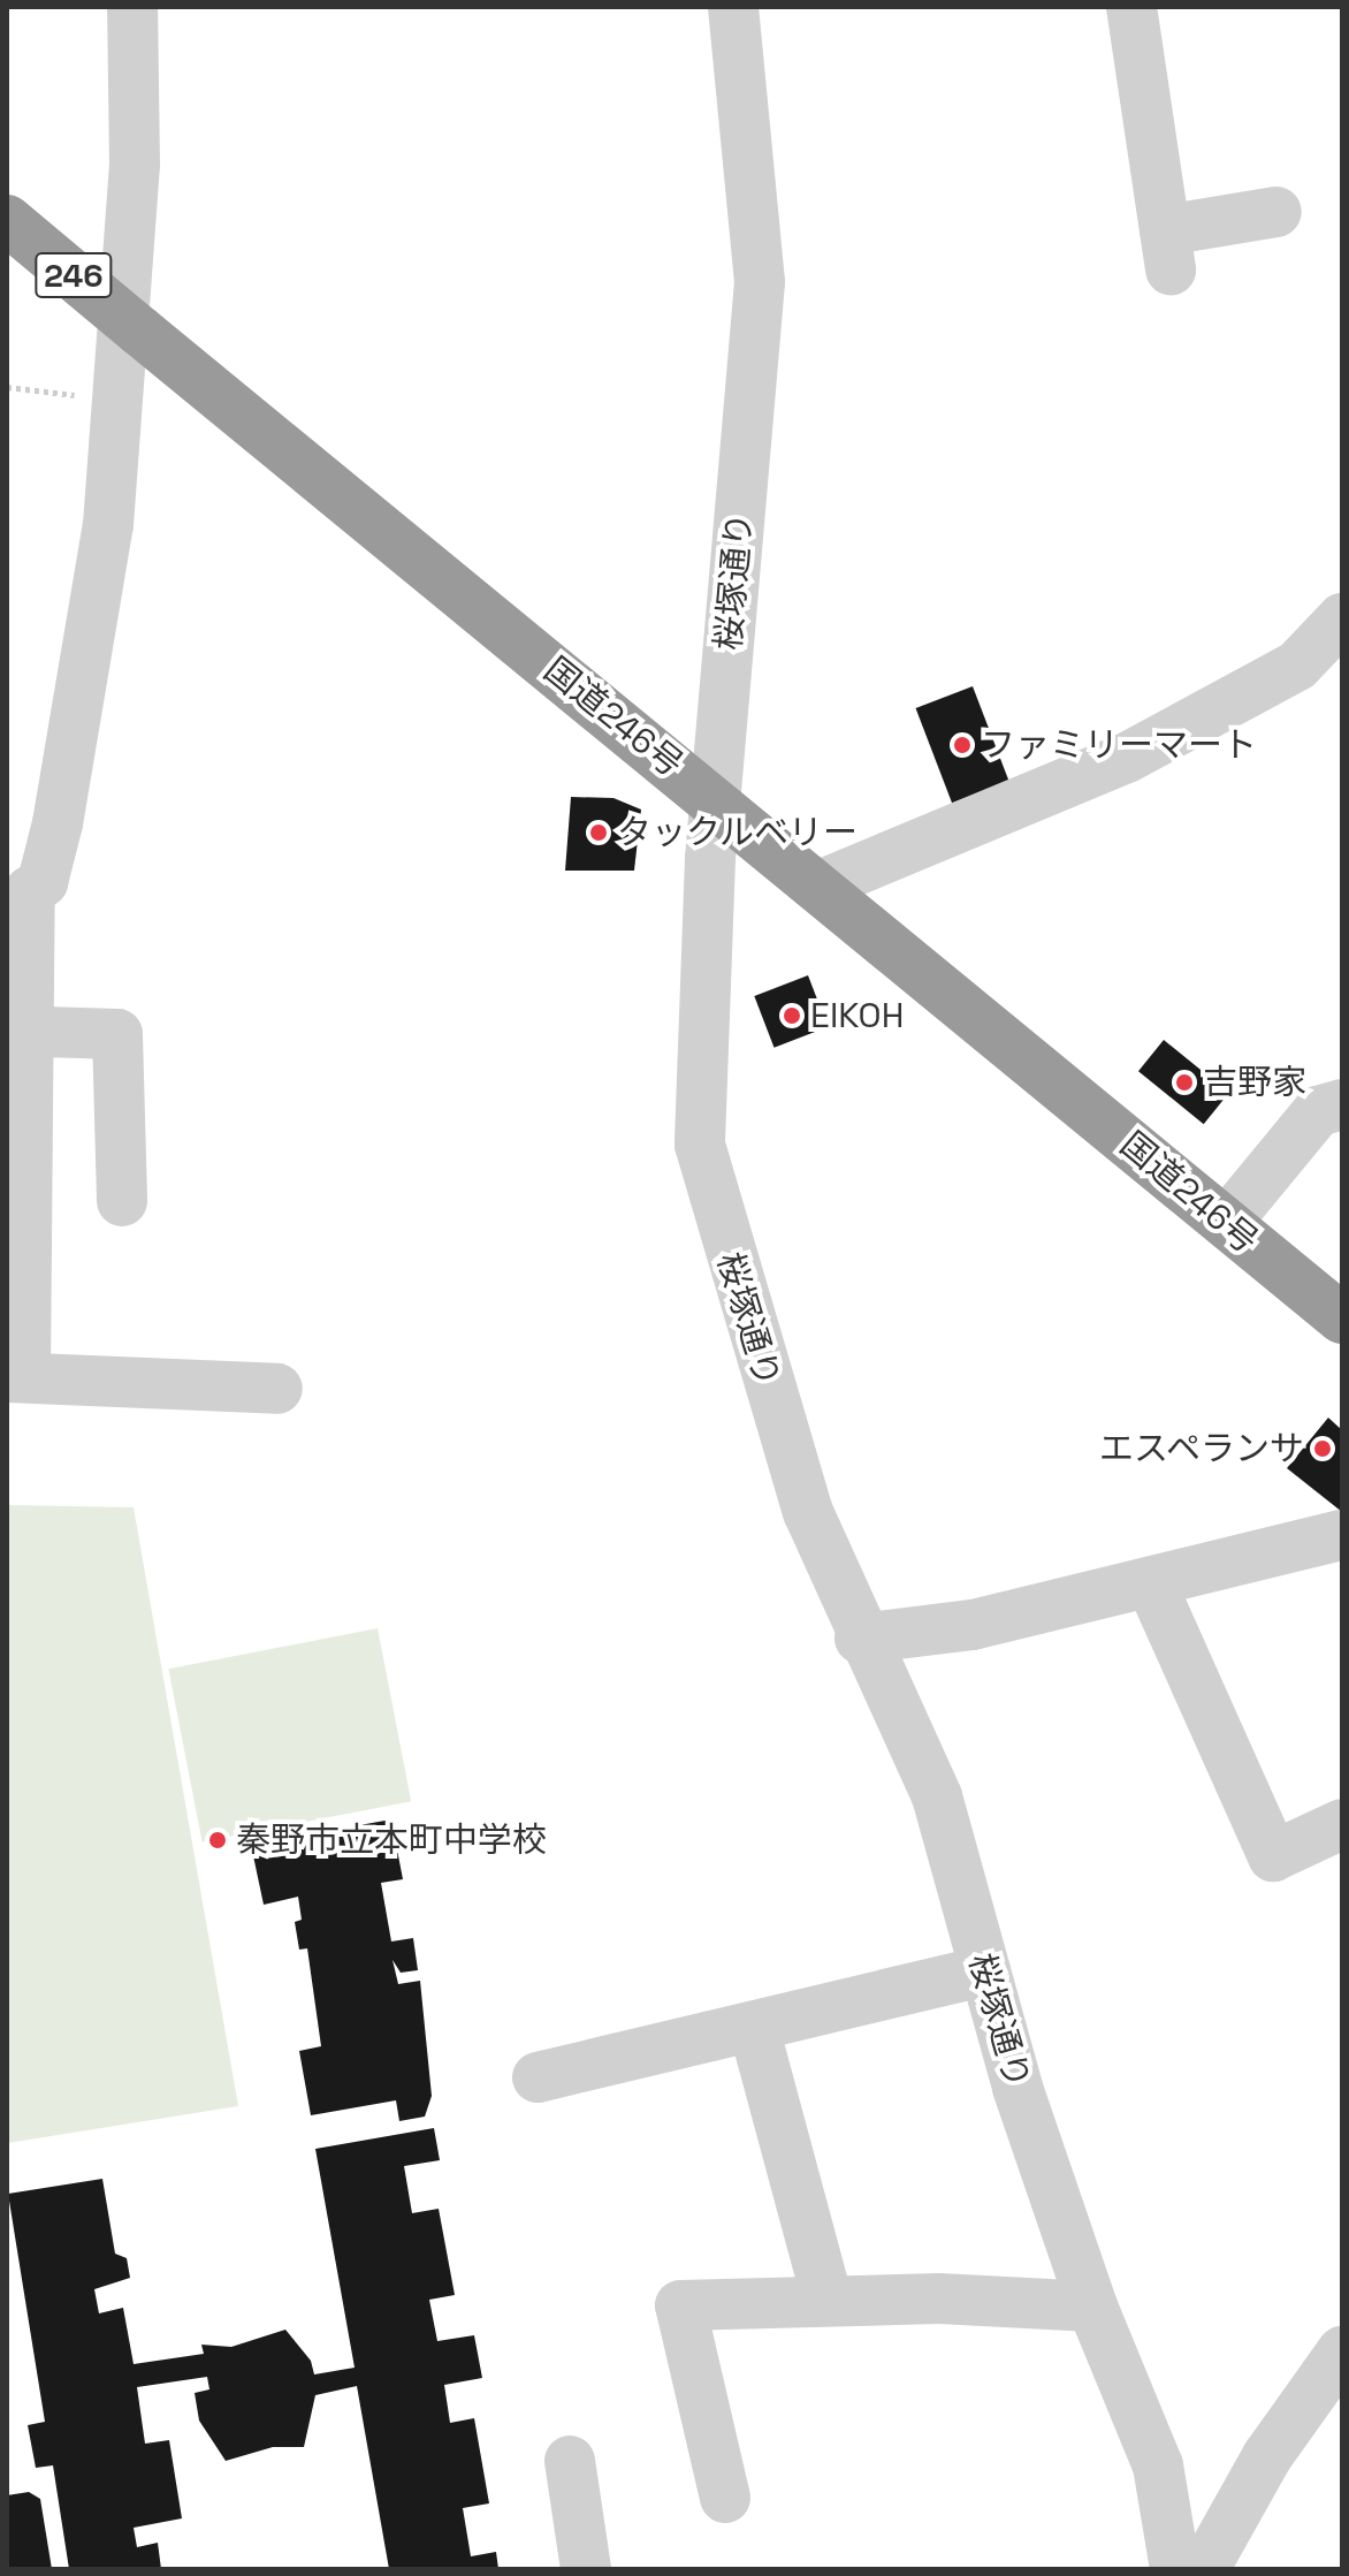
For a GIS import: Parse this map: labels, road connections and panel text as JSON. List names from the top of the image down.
{
  "streets": {
    "highway": ["246", "国道246号"],
    "street": ["桜塚通り"]
  },
  "crossings": [
    ["桜塚通り", "国道246号"]
  ],
  "places": [
    "ファミリーマート",
    "タックルベリー",
    "EIKOH",
    "吉野家",
    "エスペランサ",
    "秦野市立本町中学校"
  ]
}
